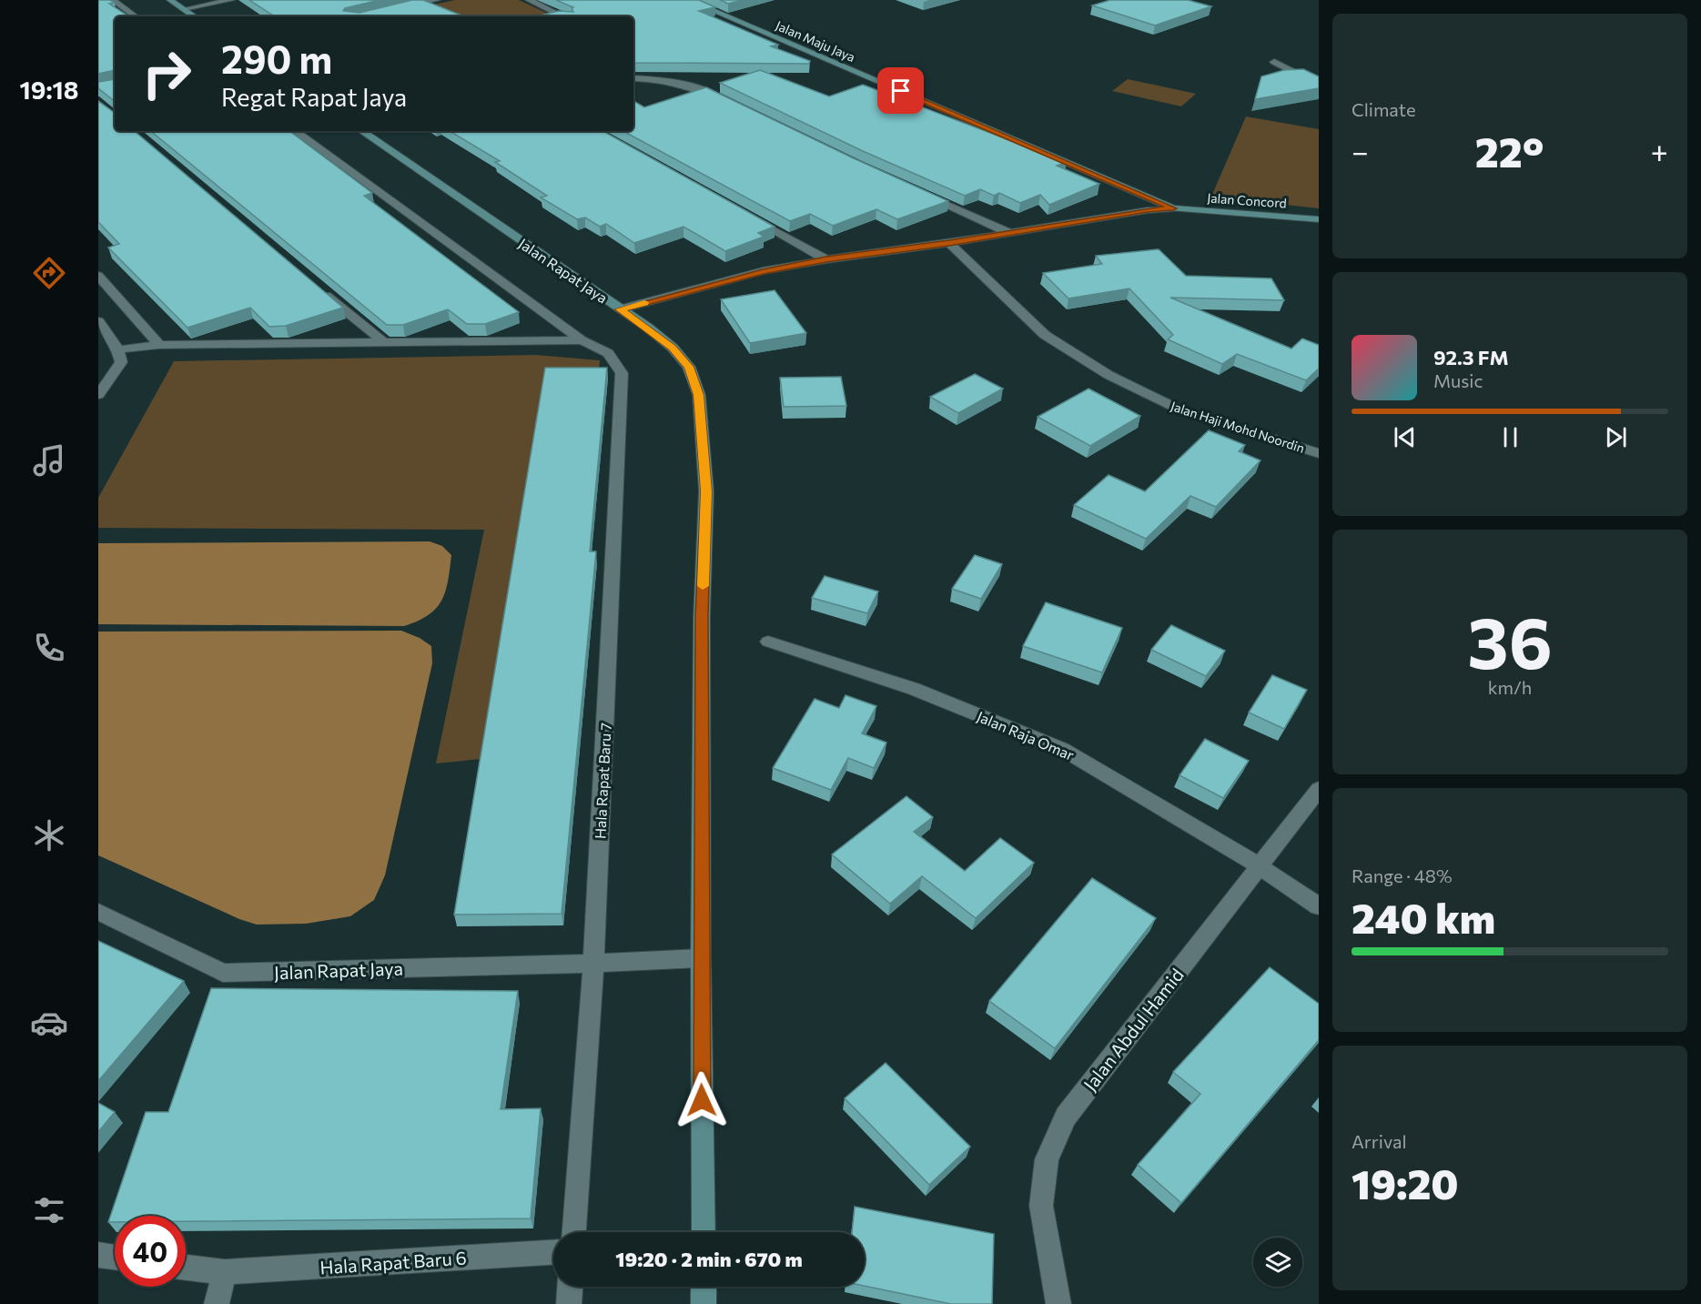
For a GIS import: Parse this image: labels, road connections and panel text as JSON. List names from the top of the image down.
{
  "streets": {
    "street": [
      "Jalan Maju Jaya",
      "Jalan Concord",
      "Jalan Rapat Jaya",
      "Jalan Haji Mohd Noordin",
      "Jalan Raja Omar",
      "Hala Rapat Baru 7",
      "Jalan Abdul Hamid",
      "Hala Rapat Baru 6"
    ]
  },
  "crossings": [
    ["Jalan Maju Jaya", "Jalan Concord"],
    ["Jalan Rapat Jaya", "Hala Rapat Baru 7"],
    ["Jalan Raja Omar", "Jalan Abdul Hamid"]
  ],
  "page": {
    "tabs": "19:18",
    "tile": [
      "Climate",
      ["36", "km/h"],
      ["Range · 48%", "240 km"],
      ["Arrival", "19:20"]
    ],
    "turn": ["290 m", "Regat Rapat Jaya"],
    "heat": ["−", "22°", "+"],
    "song": ["92.3 FM", "Music"],
    "limit": "40",
    "trip": "19:20 · 2 min · 670 m"
  }
}
